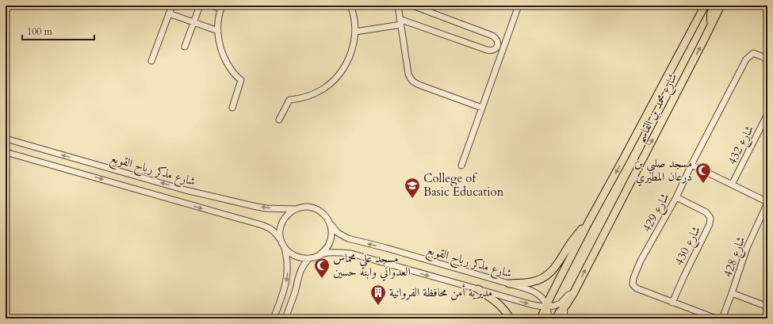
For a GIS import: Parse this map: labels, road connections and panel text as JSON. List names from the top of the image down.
{
  "streets": {
    "main road": ["شارع محمد بن القاسم"],
    "street": [
      "شارع 432",
      "شارع مذكر رباح القوبع",
      "شارع 429",
      "شارع 430",
      "شارع 428"
    ]
  },
  "crossings": [
    ["شارع محمد بن القاسم", "شارع مذكر رباح القوبع"],
    ["شارع 429", "شارع 430"]
  ],
  "places": {
    "mosque": ["مسجد صلبي بن درعان المطيري", "مسجد علي محماس العدواني وابنه حسين"],
    "school or university": ["College of Basic Education"],
    "building": ["مديرية أمن محافظة الفروانية"]
  },
  "scale_bar": "100 m"
}
